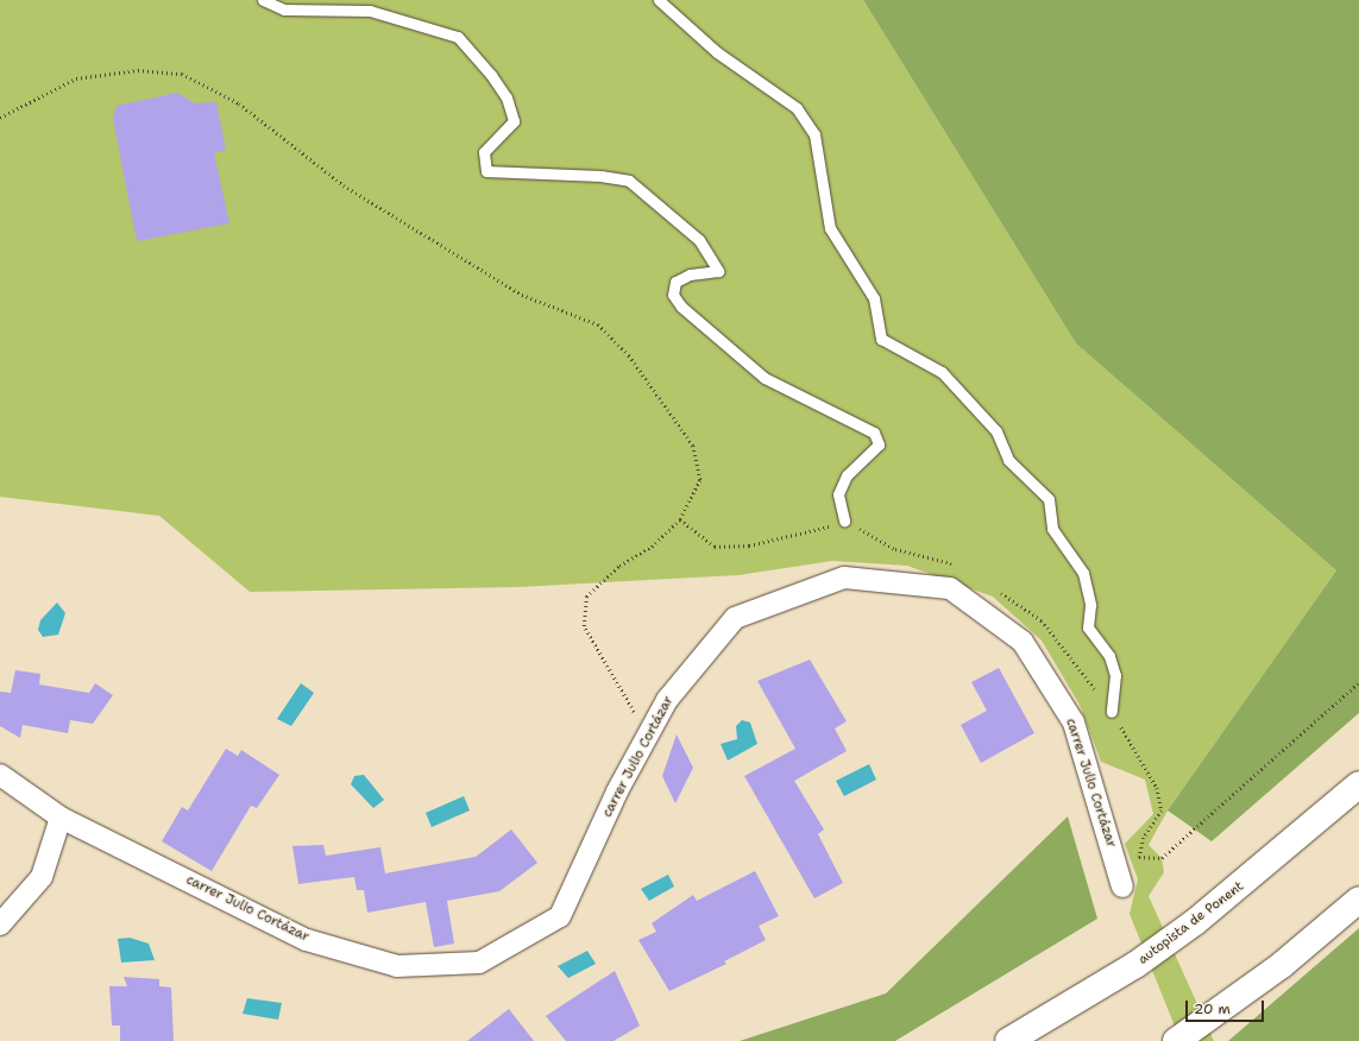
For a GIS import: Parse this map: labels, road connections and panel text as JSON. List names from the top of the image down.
{
  "streets": {
    "highway": ["autopista de Ponent"],
    "street": ["carrer Julio Cortázar"]
  },
  "scale_bar": "20 m"
}
